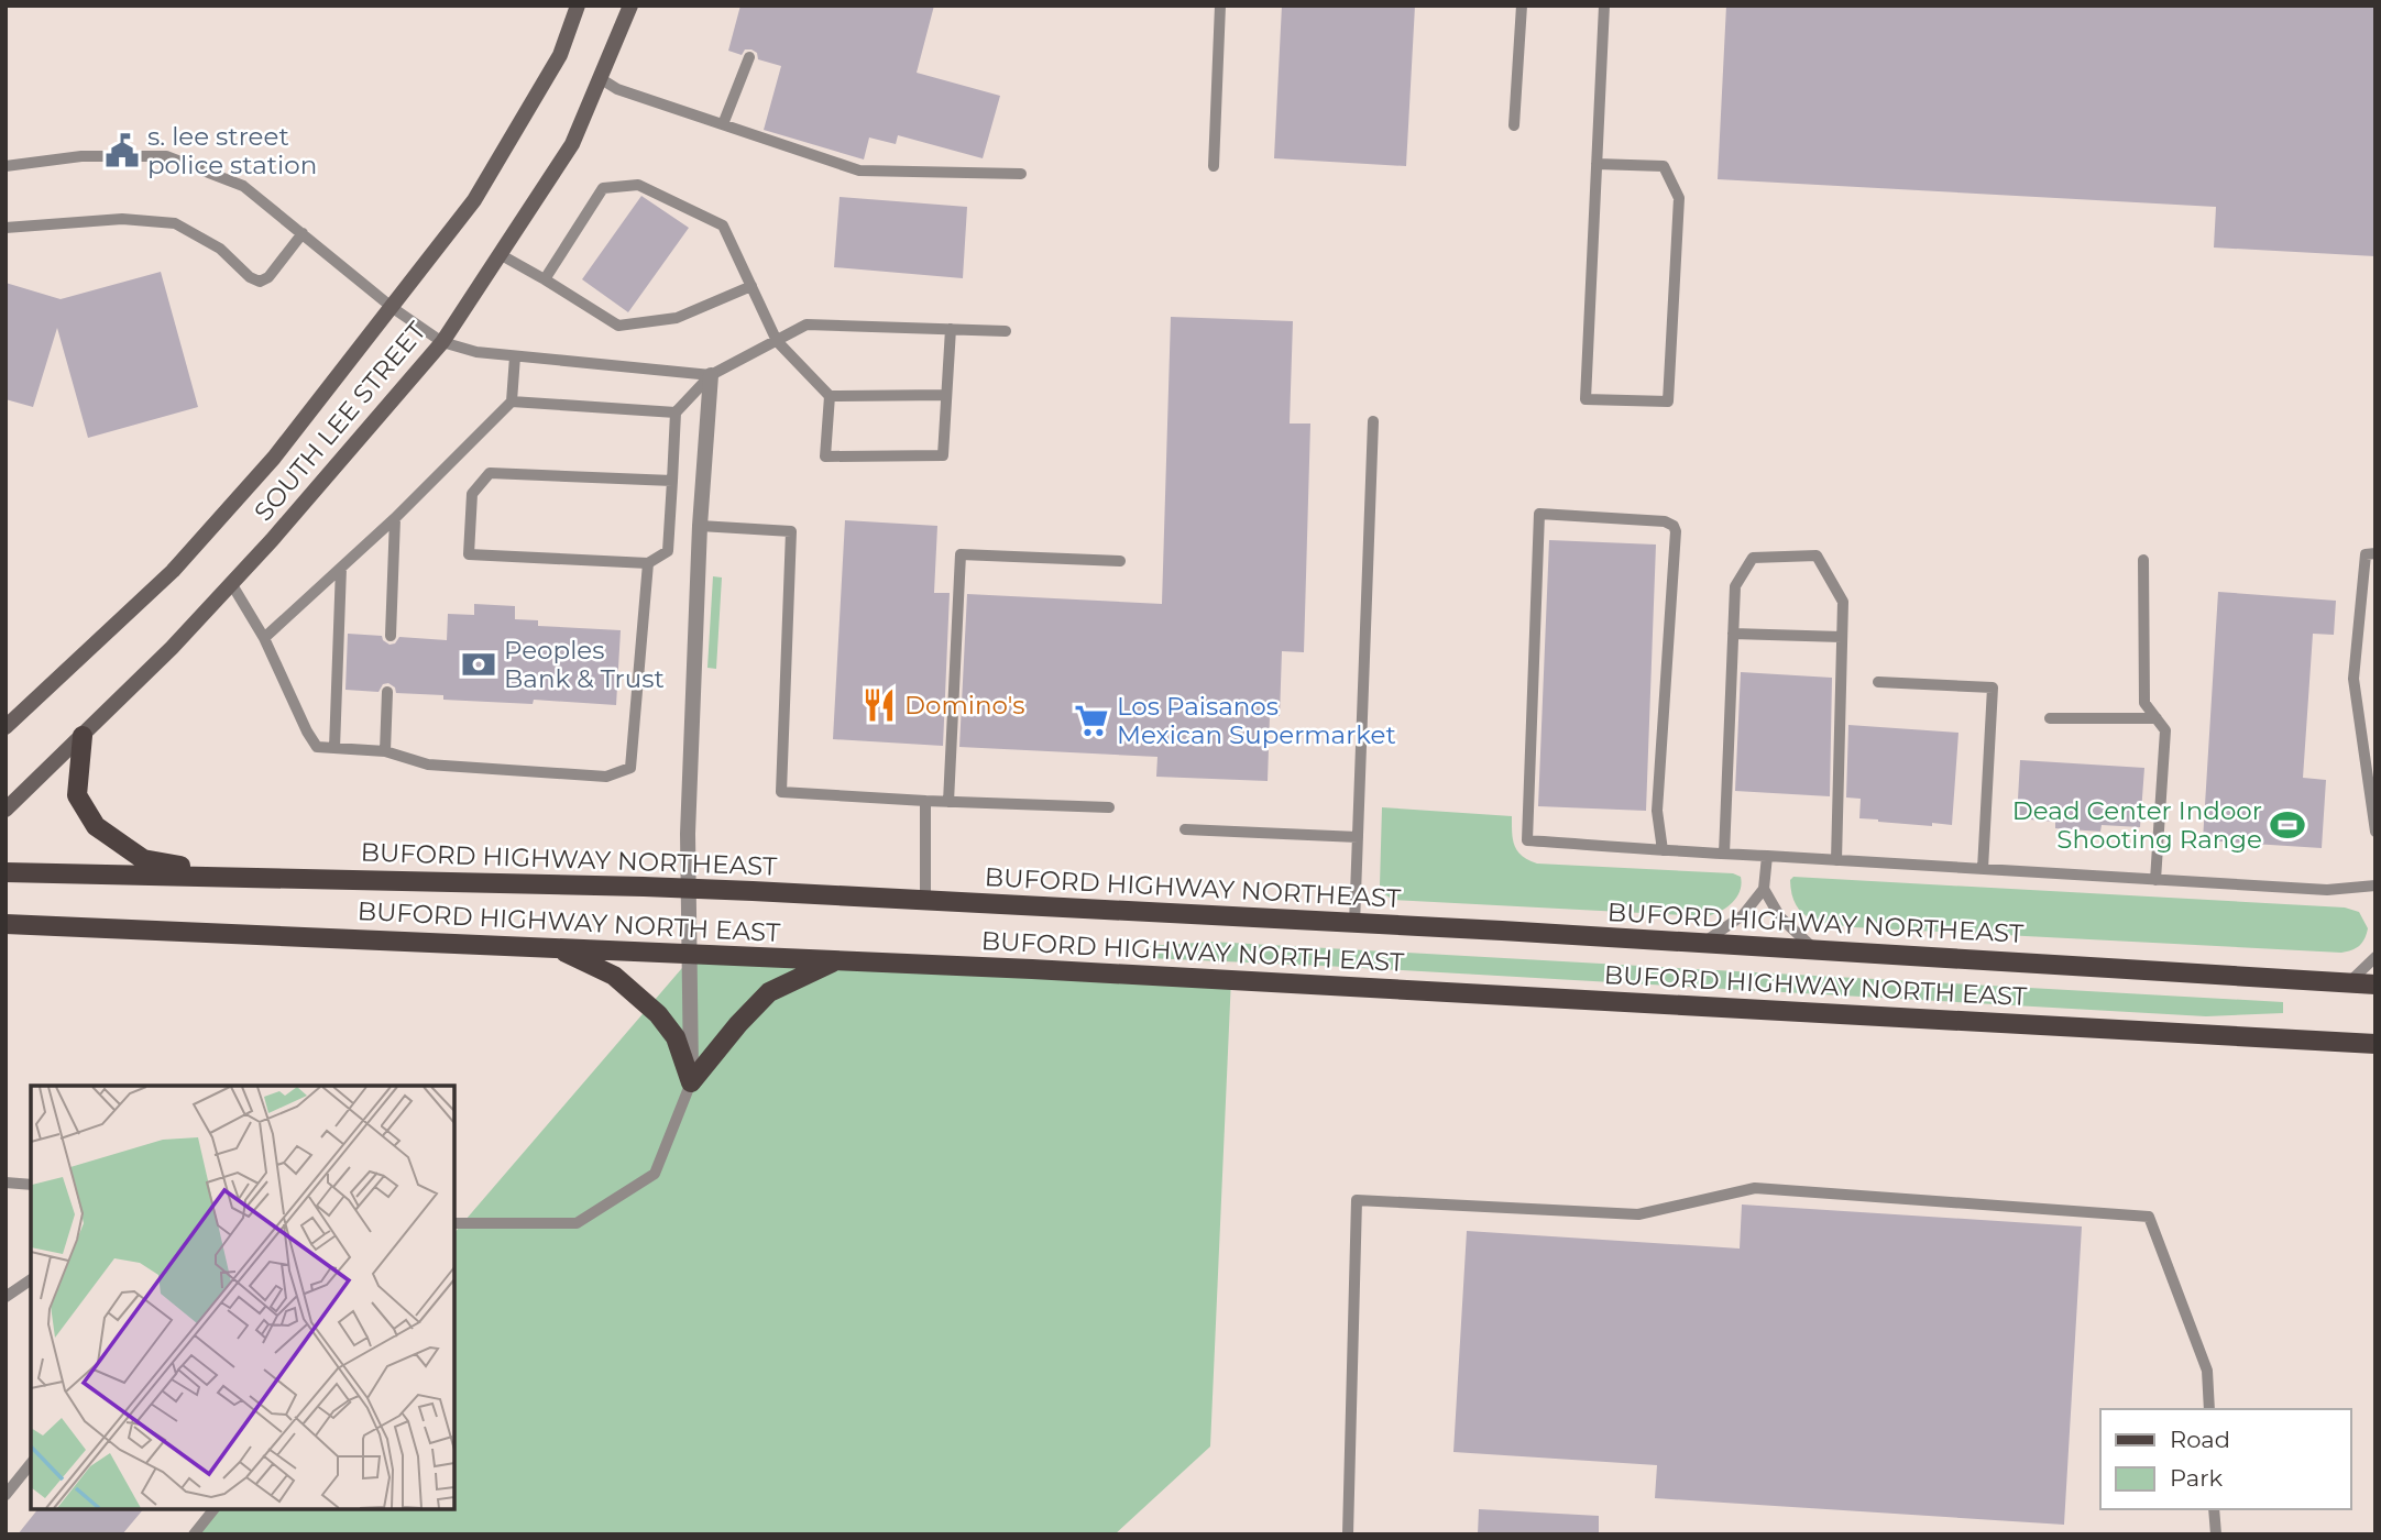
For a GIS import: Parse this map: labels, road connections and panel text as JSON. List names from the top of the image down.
{
  "streets": {
    "main road": ["SOUTH LEE STREET", "BUFORD HIGHWAY NORTHEAST", "BUFORD HIGHWAY NORTH EAST"]
  },
  "places": {
    "public building": ["s. lee street police station"],
    "bank": ["Peoples Bank & Trust"],
    "restaurant": ["Domino's"],
    "supermarket": ["Los Paisanos Mexican Supermarket"],
    "sports": ["Dead Center Indoor Shooting Range"]
  },
  "legend": ["Road", "Park"]
}
